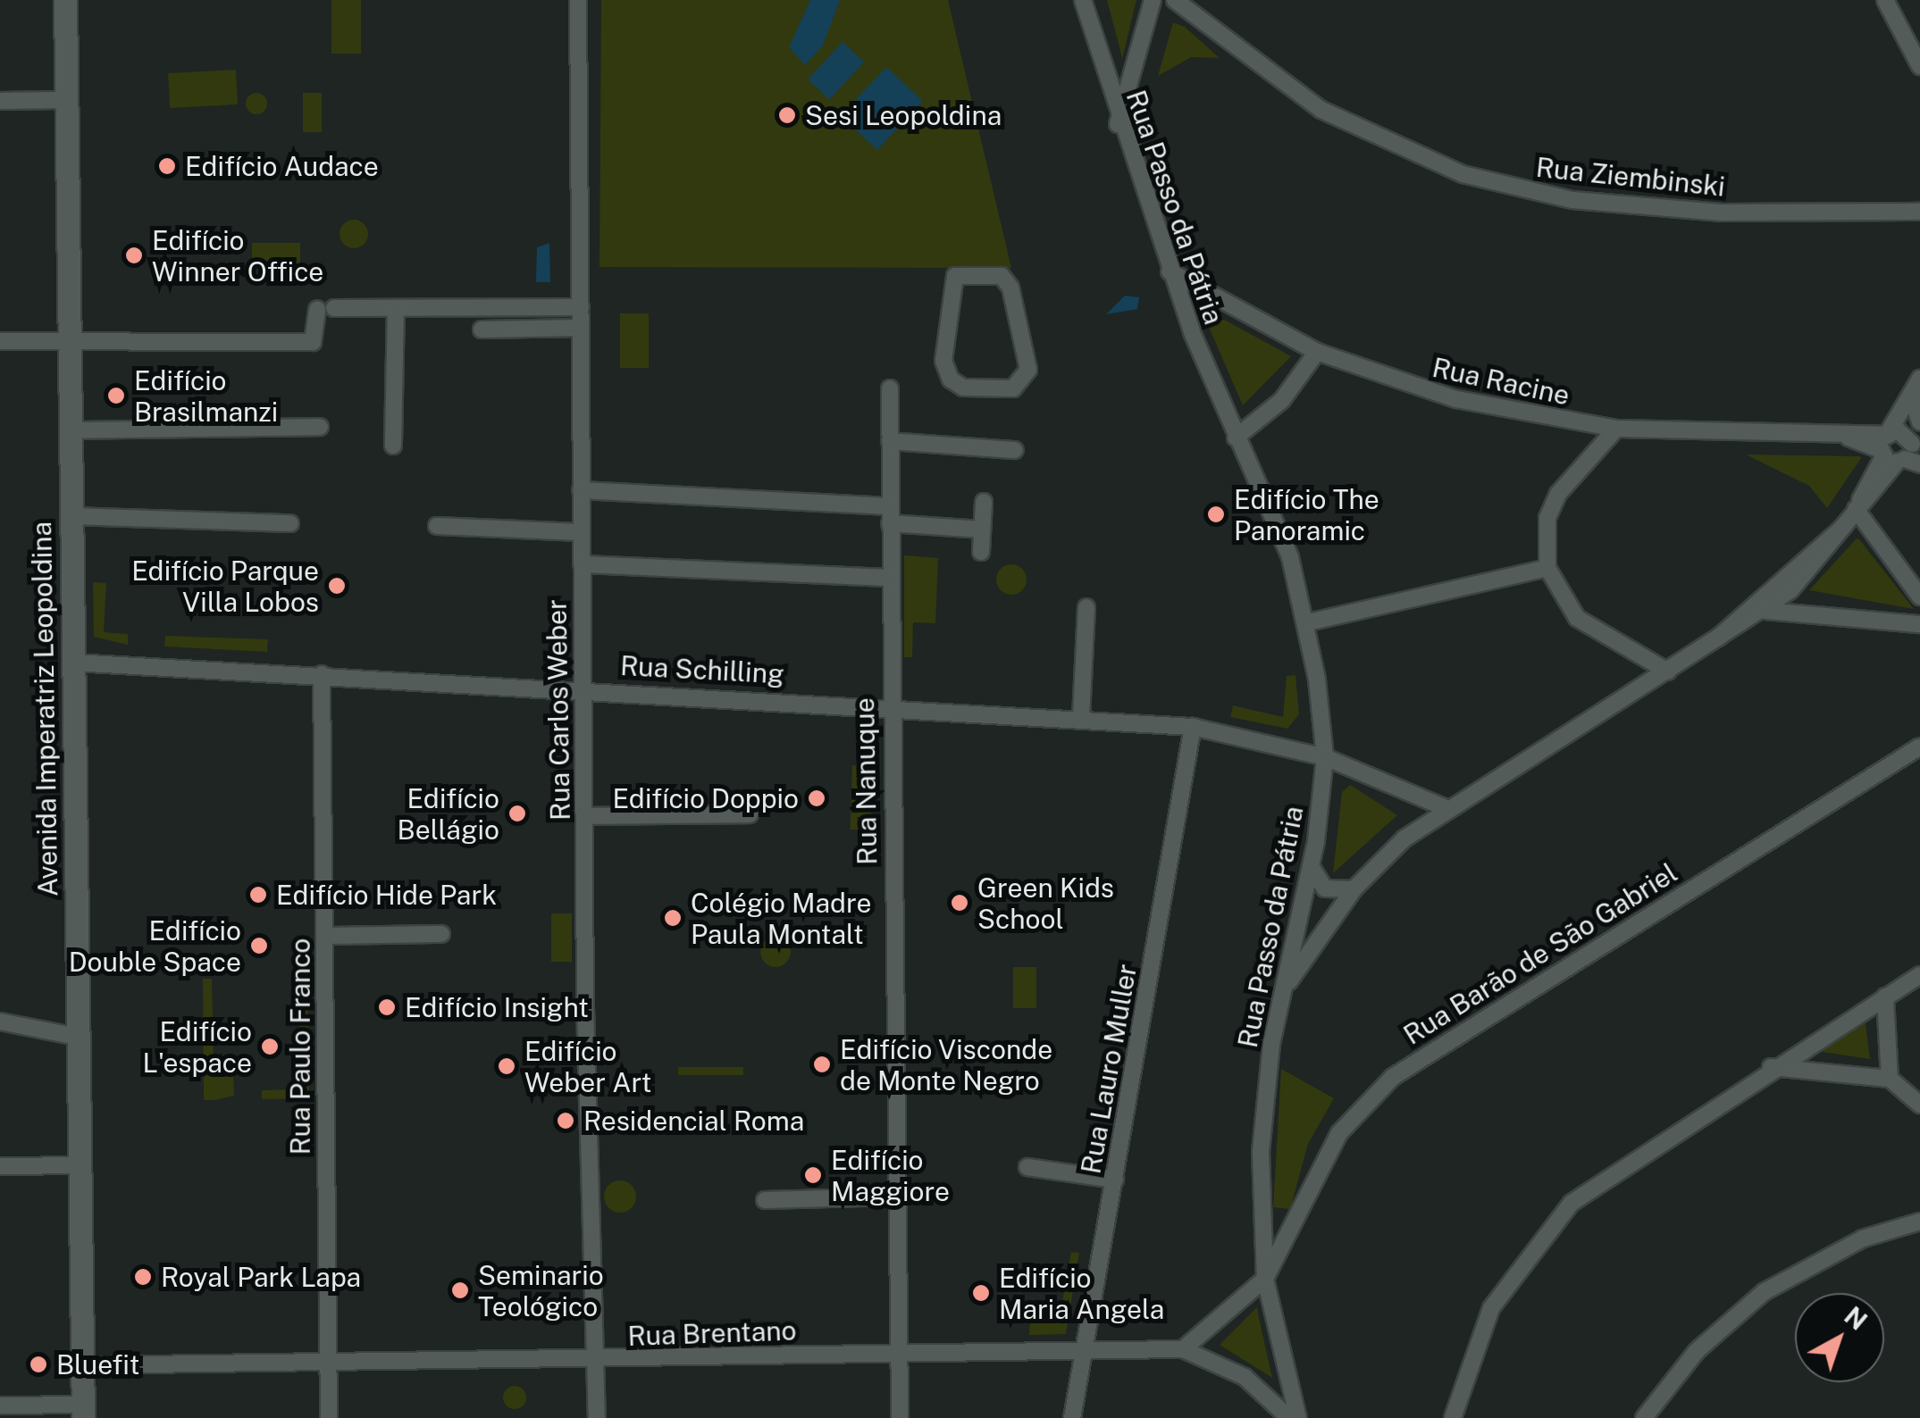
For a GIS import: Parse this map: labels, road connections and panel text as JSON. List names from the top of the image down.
{
  "streets": {
    "main road": ["Avenida Imperatriz Leopoldina"],
    "street": [
      "Rua Ziembinski",
      "Rua Passo da Pátria",
      "Rua Racine",
      "Rua Schilling",
      "Rua Carlos Weber",
      "Rua Nanuque",
      "Rua Barão de São Gabriel",
      "Rua Paulo Franco",
      "Rua Lauro Muller",
      "Rua Brentano"
    ]
  },
  "crossings": [
    ["Rua Passo da Pátria", "Rua Racine"],
    ["Rua Passo da Pátria", "Rua Schilling"],
    ["Rua Passo da Pátria", "Rua Barão de São Gabriel"],
    ["Rua Schilling", "Avenida Imperatriz Leopoldina"],
    ["Rua Schilling", "Rua Carlos Weber"],
    ["Rua Schilling", "Rua Nanuque"],
    ["Rua Schilling", "Rua Paulo Franco"],
    ["Rua Schilling", "Rua Lauro Muller"],
    ["Avenida Imperatriz Leopoldina", "Rua Brentano"],
    ["Rua Carlos Weber", "Rua Brentano"],
    ["Rua Nanuque", "Rua Brentano"],
    ["Rua Paulo Franco", "Rua Brentano"],
    ["Rua Lauro Muller", "Rua Brentano"]
  ],
  "places": [
    "Sesi Leopoldina",
    "Edifício Audace",
    "Edifício Winner Office",
    "Edifício Brasilmanzi",
    "Edifício The Panoramic",
    "Edifício Parque Villa Lobos",
    "Edifício Doppio",
    "Edifício Bellágio",
    "Edifício Hide Park",
    "Green Kids School",
    "Colégio Madre Paula Montalt",
    "Edifício Double Space",
    "Edifício Insight",
    "Edifício L'espace",
    "Edifício Visconde de Monte Negro",
    "Edifício Weber Art",
    "Residencial Roma",
    "Edifício Maggiore",
    "Royal Park Lapa",
    "Seminario Teológico",
    "Edifício Maria Angela",
    "Bluefit"
  ],
  "north": "top right"
}
